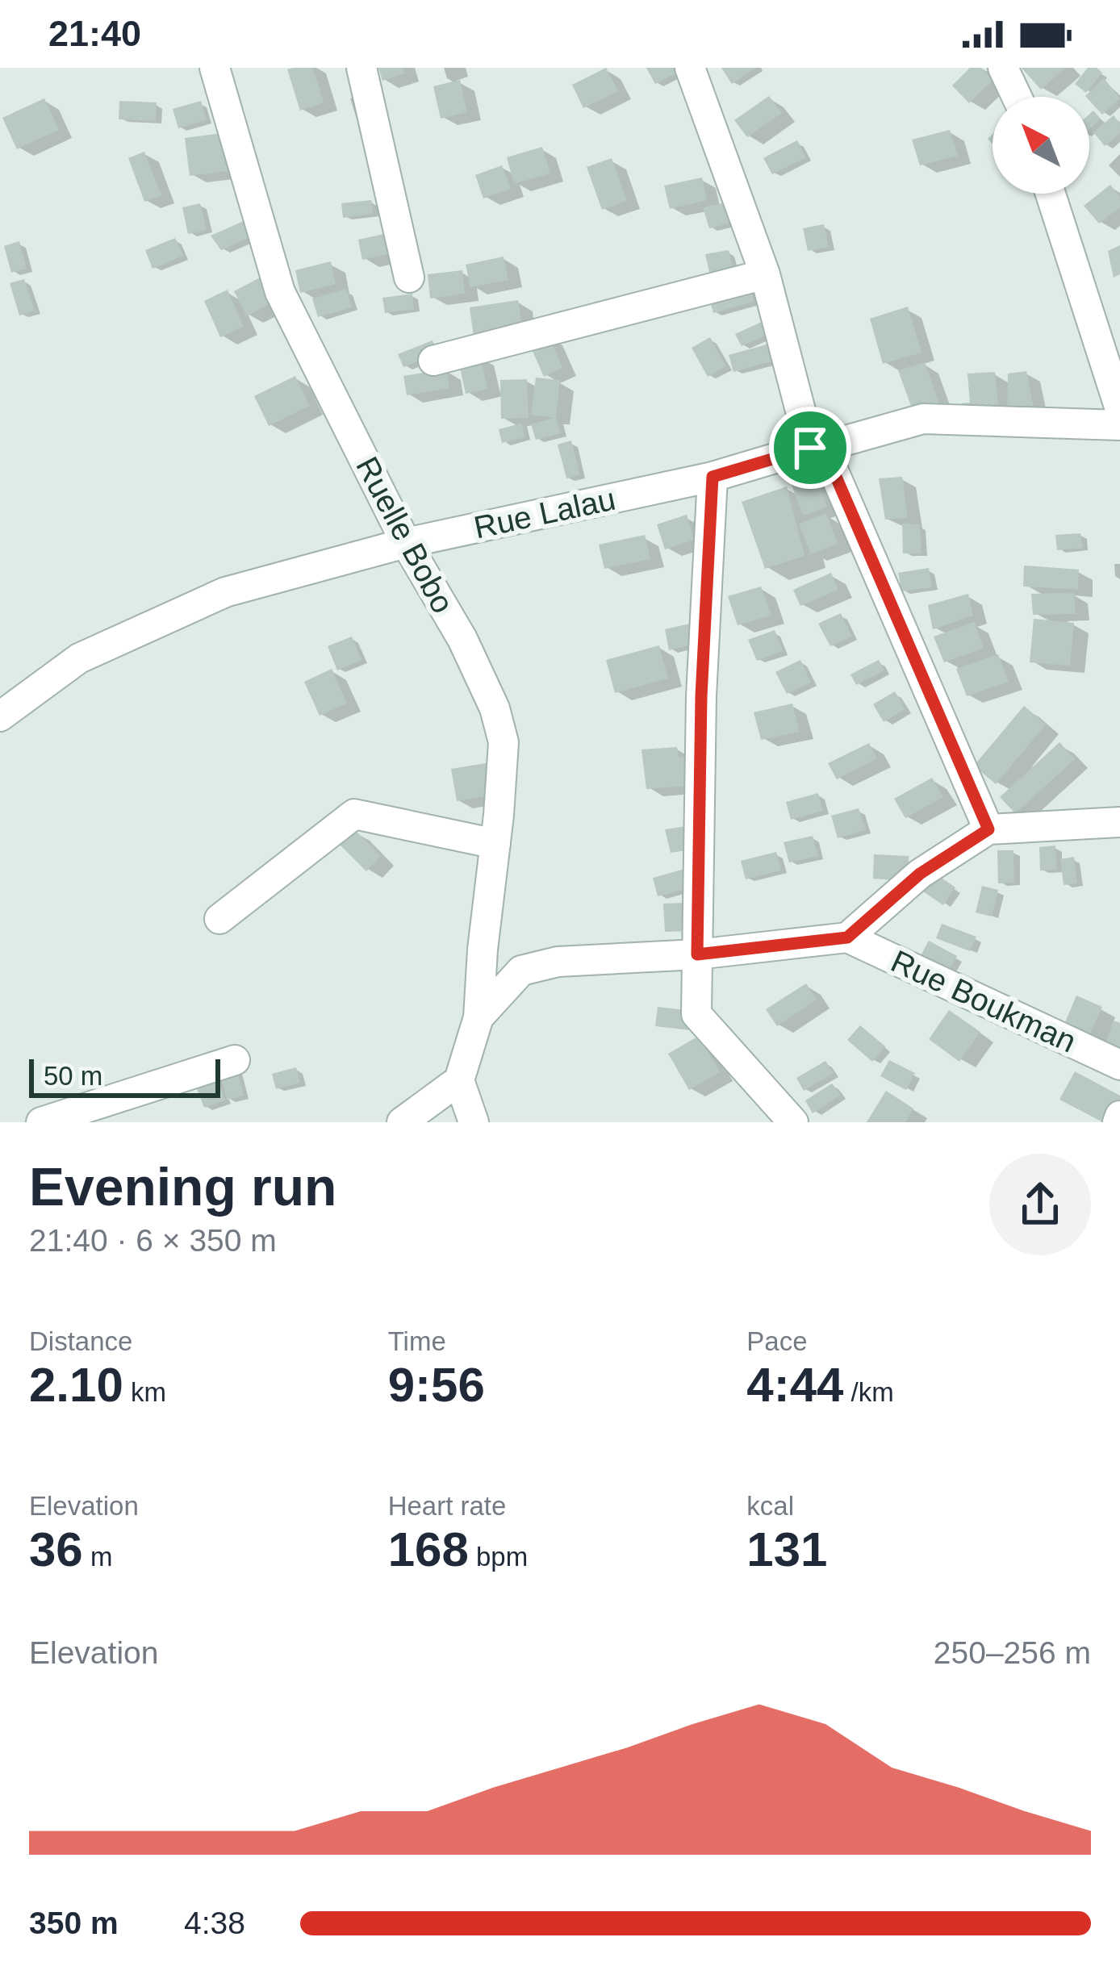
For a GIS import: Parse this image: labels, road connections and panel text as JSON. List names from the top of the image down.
{
  "streets": {
    "street": ["Rue Lalau", "Ruelle Bobo", "Rue Boukman"]
  },
  "crossings": [
    ["Rue Lalau", "Ruelle Bobo"]
  ],
  "scale_bar": "50 m",
  "north": "top left",
  "page": {
    "status": "21:40",
    "scale": "50 m",
    "heading": ["Evening run", "21:40 · 6 × 350 m"],
    "stats": [
      ["Distance", "2.10 km"],
      ["Time", "9:56"],
      ["Pace", "4:44 /km"],
      ["Elevation", "36 m"],
      ["Heart rate", "168 bpm"],
      ["kcal", "131"]
    ],
    "chart": ["Elevation", "250–256 m"],
    "list": [
      {
        "name": "350 m",
        "note": "4:38"
      }
    ]
  }
}
